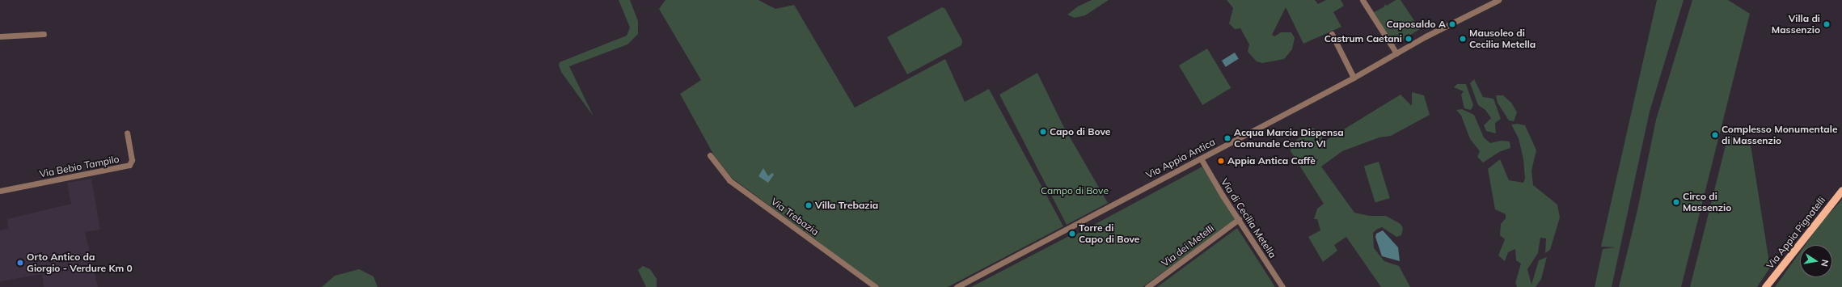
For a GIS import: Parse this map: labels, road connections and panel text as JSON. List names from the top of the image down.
{
  "streets": {
    "main road": ["Via Appia Pignatelli"],
    "street": [
      "Via Appia Antica",
      "Via Bebio Tampilo",
      "Via Trebazia",
      "Via di Cecilia Metella",
      "Via dei Metelli"
    ]
  },
  "crossings": [
    ["Via Appia Antica", "Via di Cecilia Metella"],
    ["Via di Cecilia Metella", "Via dei Metelli"]
  ],
  "parks": ["Campo di Bove"],
  "places": [
    "Caposaldo A",
    "Villa di Massenzio",
    "Castrum Caetani",
    "Mausoleo di Cecilia Metella",
    "Capo di Bove",
    "Complesso Monumentale di Massenzio",
    "Acqua Marcia Dispensa Comunale Centro VI",
    "Appia Antica Caffè",
    "Circo di Massenzio",
    "Villa Trebazia",
    "Torre di Capo di Bove",
    "Orto Antico da Giorgio - Verdure Km 0"
  ],
  "north": "right"
}
